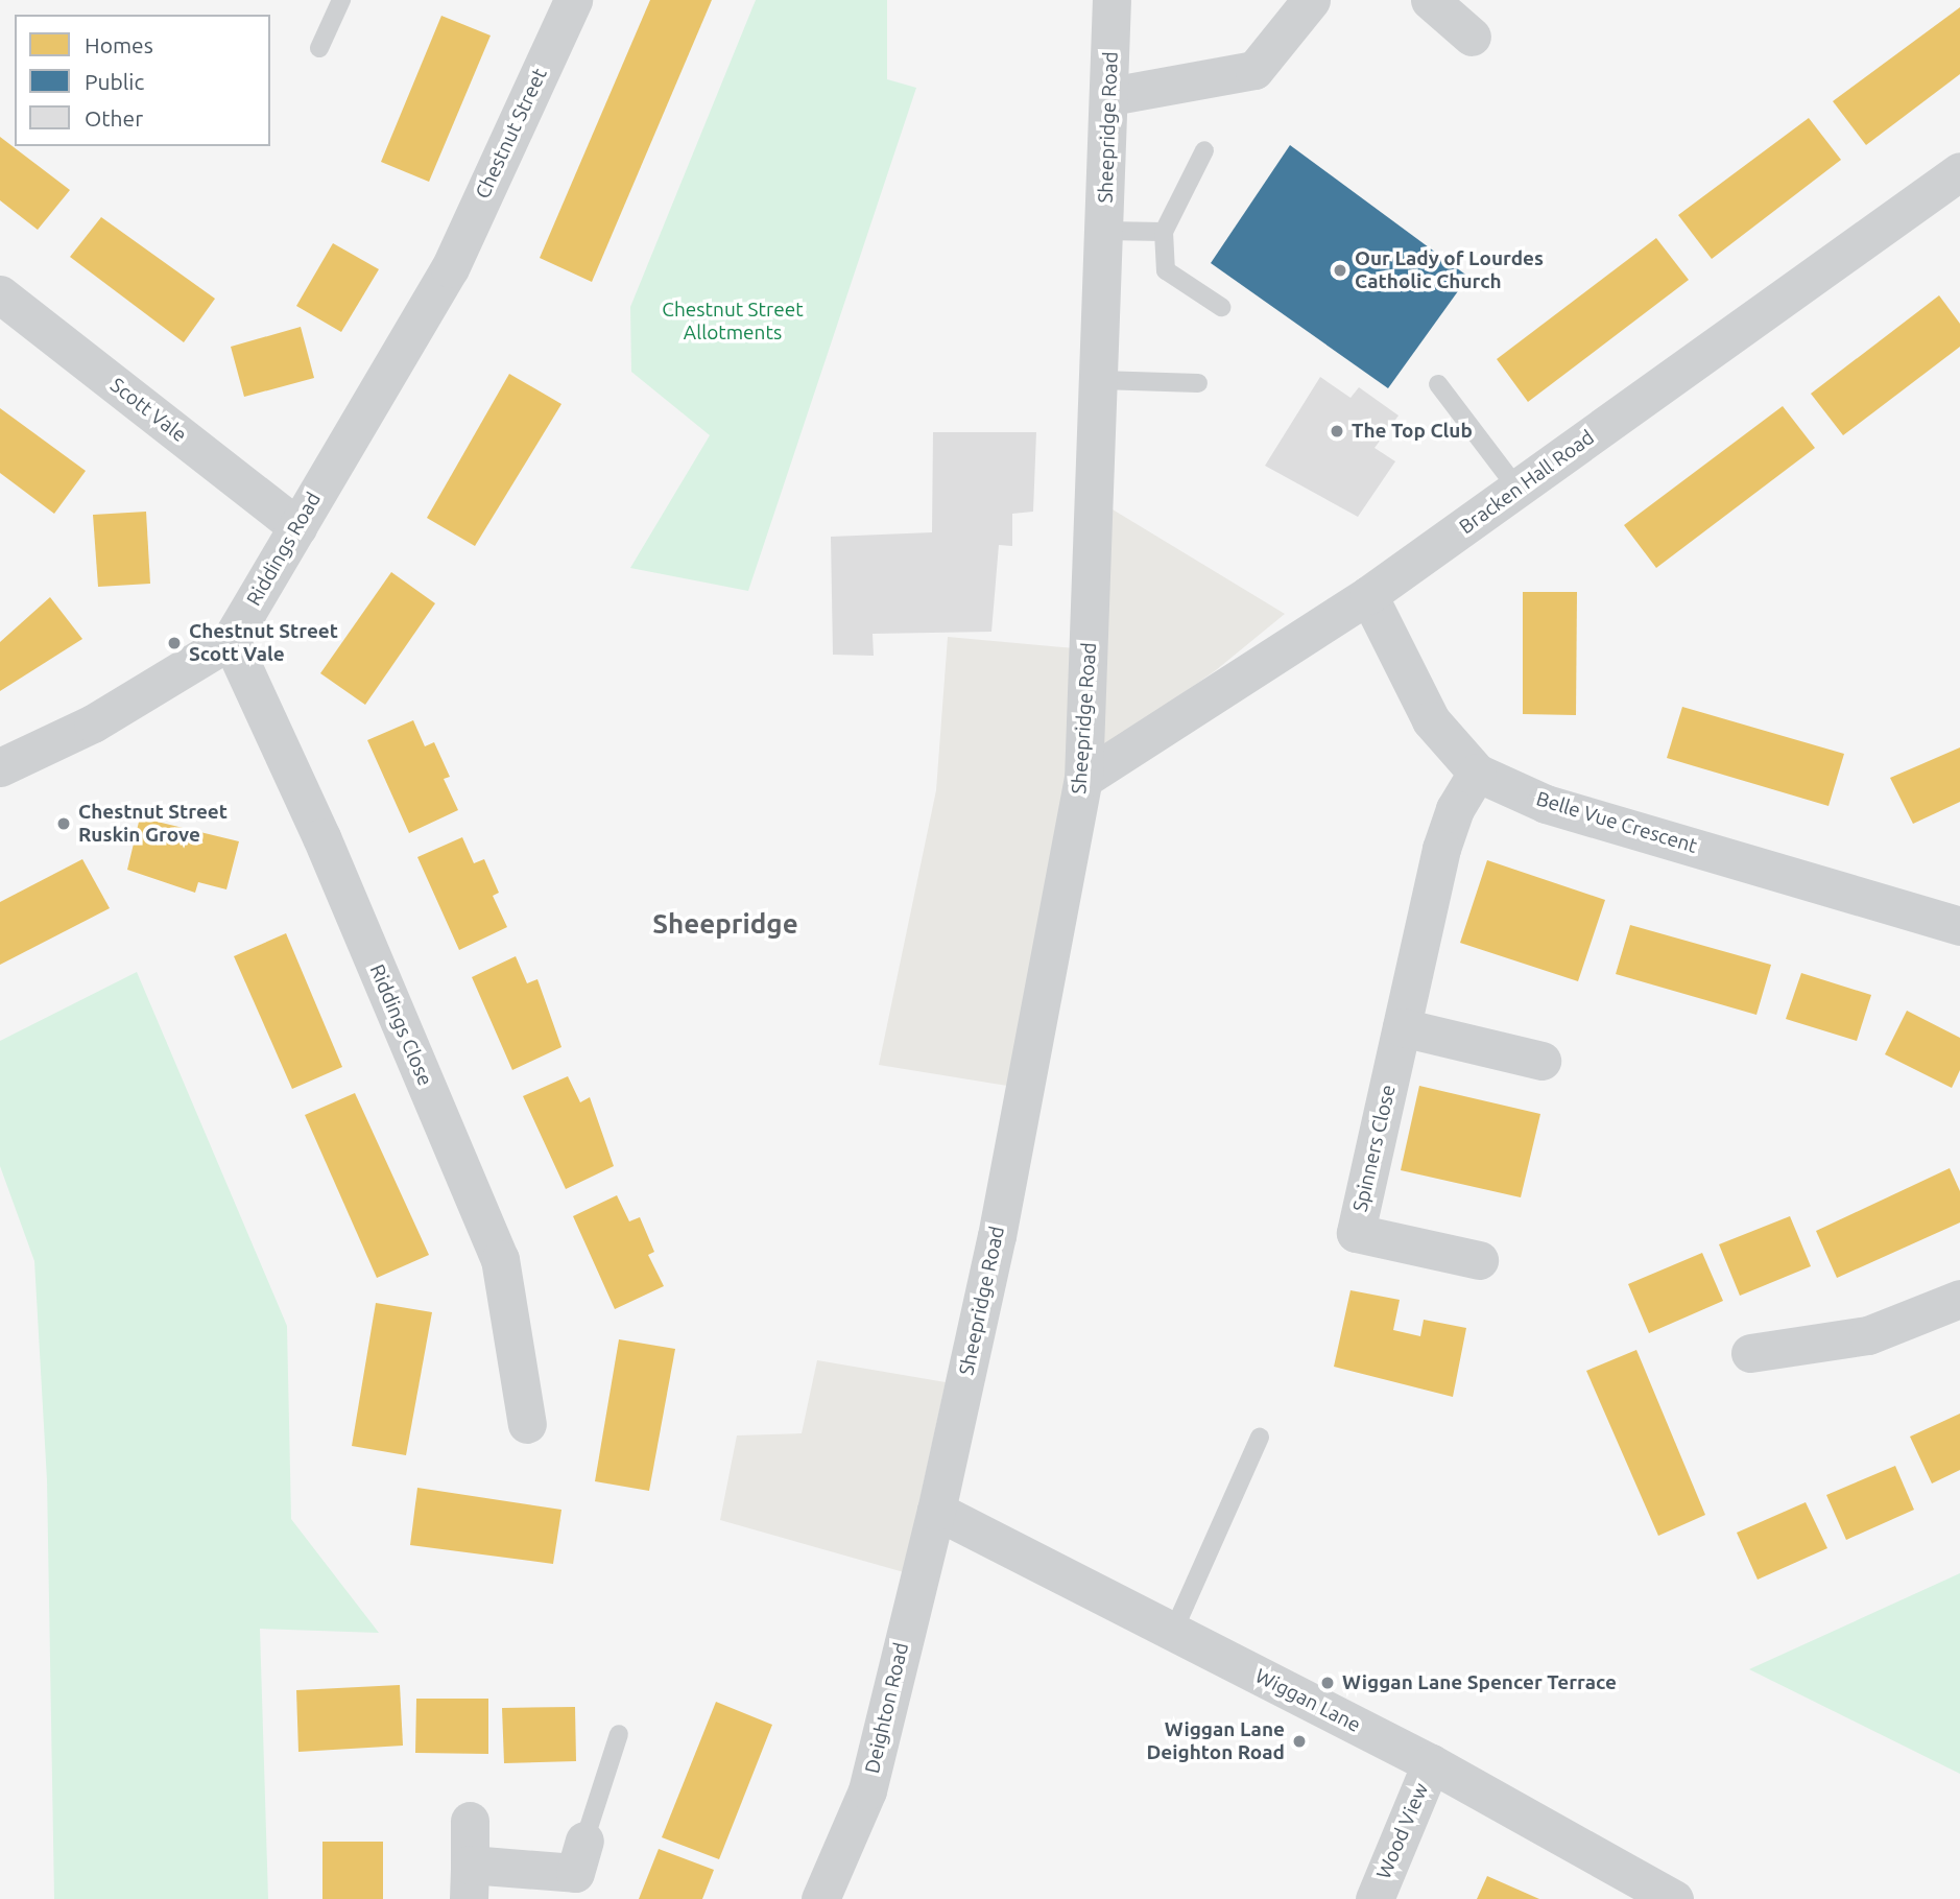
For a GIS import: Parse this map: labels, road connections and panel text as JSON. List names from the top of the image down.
{
  "streets": {
    "street": [
      "Sheepridge Road",
      "Chestnut Street",
      "Scott Vale",
      "Bracken Hall Road",
      "Riddings Road",
      "Belle Vue Crescent",
      "Riddings Close",
      "Spinners Close",
      "Wiggan Lane",
      "Deighton Road",
      "Wood View"
    ]
  },
  "crossings": [
    ["Sheepridge Road", "Bracken Hall Road"],
    ["Sheepridge Road", "Wiggan Lane"],
    ["Sheepridge Road", "Deighton Road"],
    ["Chestnut Street", "Riddings Road"],
    ["Scott Vale", "Riddings Road"],
    ["Bracken Hall Road", "Belle Vue Crescent"],
    ["Riddings Road", "Riddings Close"],
    ["Belle Vue Crescent", "Spinners Close"],
    ["Wiggan Lane", "Deighton Road"],
    ["Wiggan Lane", "Wood View"]
  ],
  "districts": ["Sheepridge"],
  "parks": ["Chestnut Street Allotments"],
  "places": [
    "Our Lady of Lourdes Catholic Church",
    "The Top Club",
    "Chestnut Street Scott Vale",
    "Chestnut Street Ruskin Grove",
    "Wiggan Lane Spencer Terrace",
    "Wiggan Lane Deighton Road"
  ],
  "legend": ["Homes", "Public", "Other"]
}
